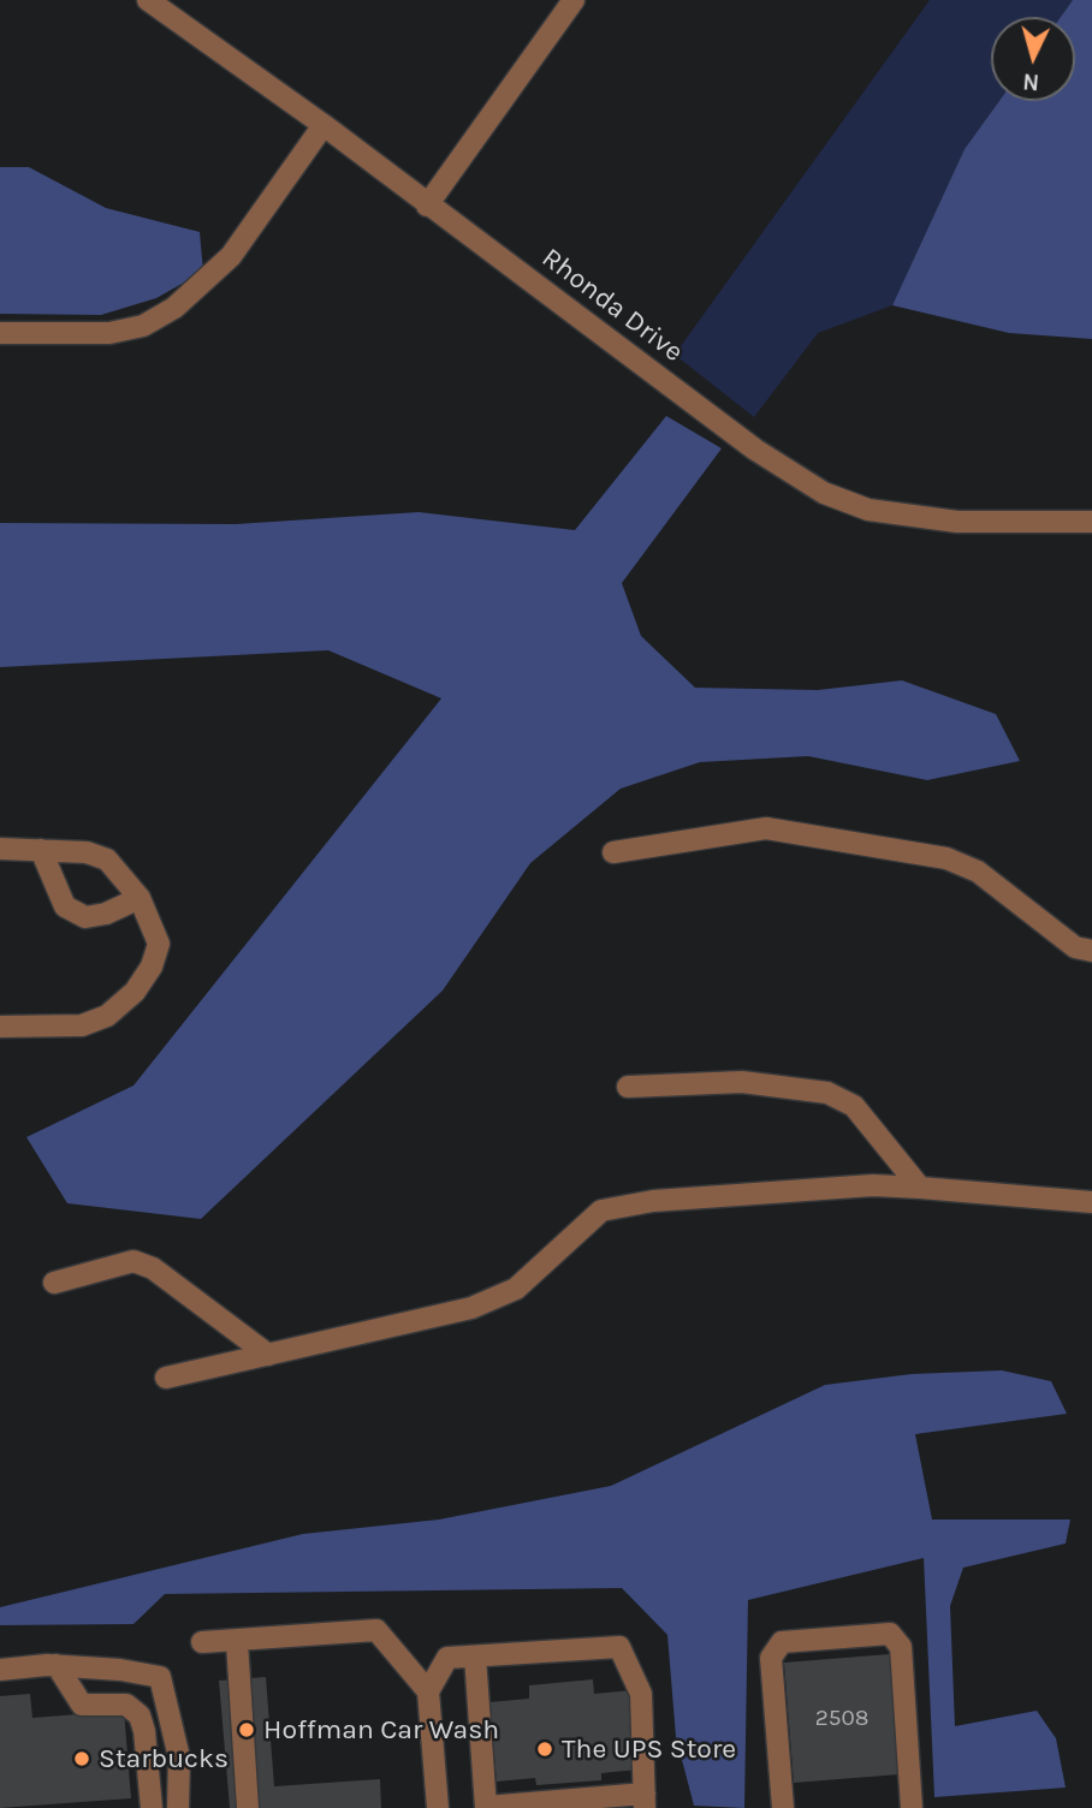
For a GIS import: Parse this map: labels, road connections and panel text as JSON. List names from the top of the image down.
{
  "streets": {
    "street": ["Rhonda Drive"]
  },
  "places": ["Hoffman Car Wash", "The UPS Store", "Starbucks"],
  "house_numbers": ["2508"],
  "north": "bottom"
}
